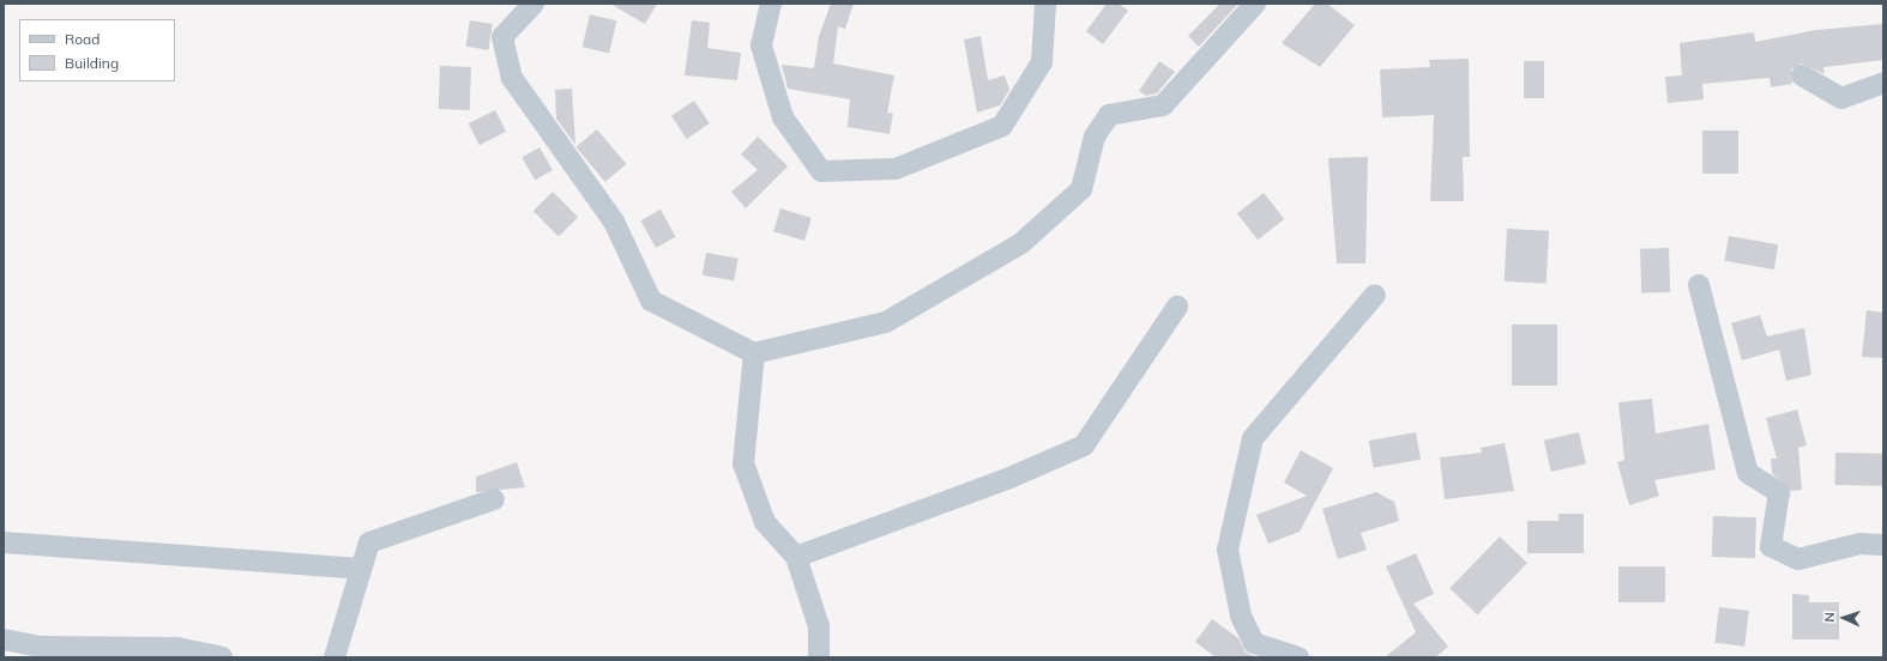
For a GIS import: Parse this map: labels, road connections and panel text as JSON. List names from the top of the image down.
{
  "legend": ["Road", "Building"],
  "north": "left"
}
